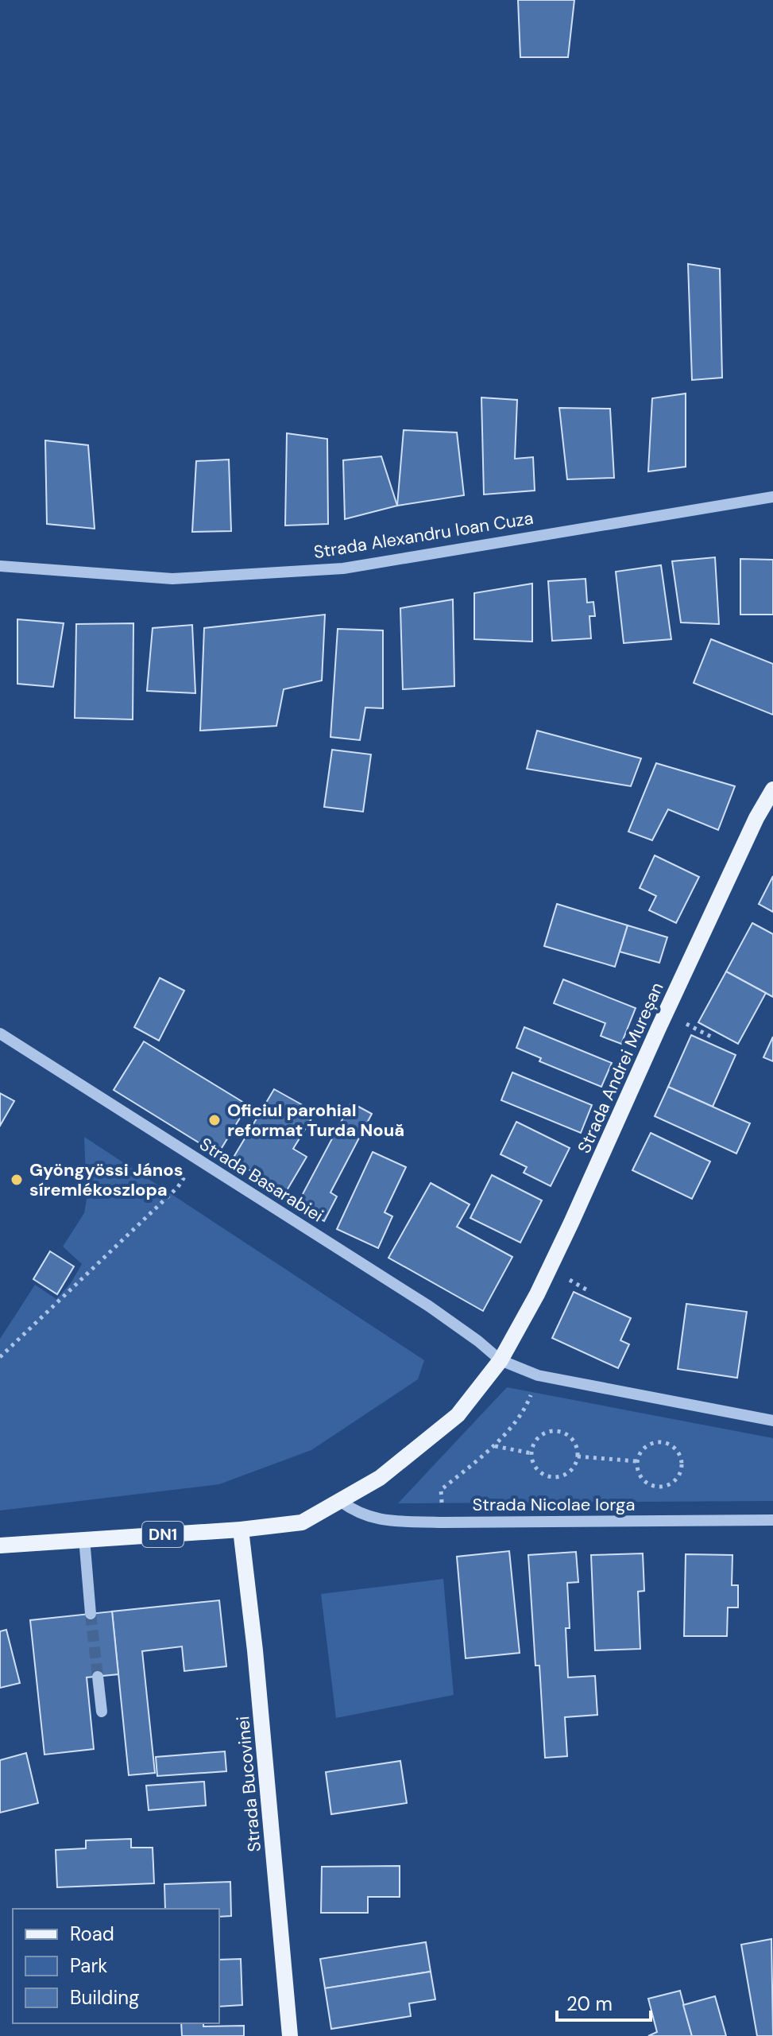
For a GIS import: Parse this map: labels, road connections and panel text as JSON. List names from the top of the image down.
{
  "streets": {
    "main road": ["Strada Andrei Mureșan", "DN1", "Strada Bucovinei"],
    "street": ["Strada Alexandru Ioan Cuza", "Strada Basarabiei", "Strada Nicolae Iorga"]
  },
  "crossings": [
    ["Strada Andrei Mureșan", "Strada Basarabiei"],
    ["Strada Andrei Mureșan", "DN1"],
    ["Strada Basarabiei", "DN1"],
    ["Strada Nicolae Iorga", "DN1"],
    ["DN1", "Strada Bucovinei"]
  ],
  "places": ["Oficiul parohial reformat Turda Nouă", "Gyöngyössi János síremlékoszlopa"],
  "legend": ["Road", "Park", "Building"],
  "scale_bar": "20 m"
}
